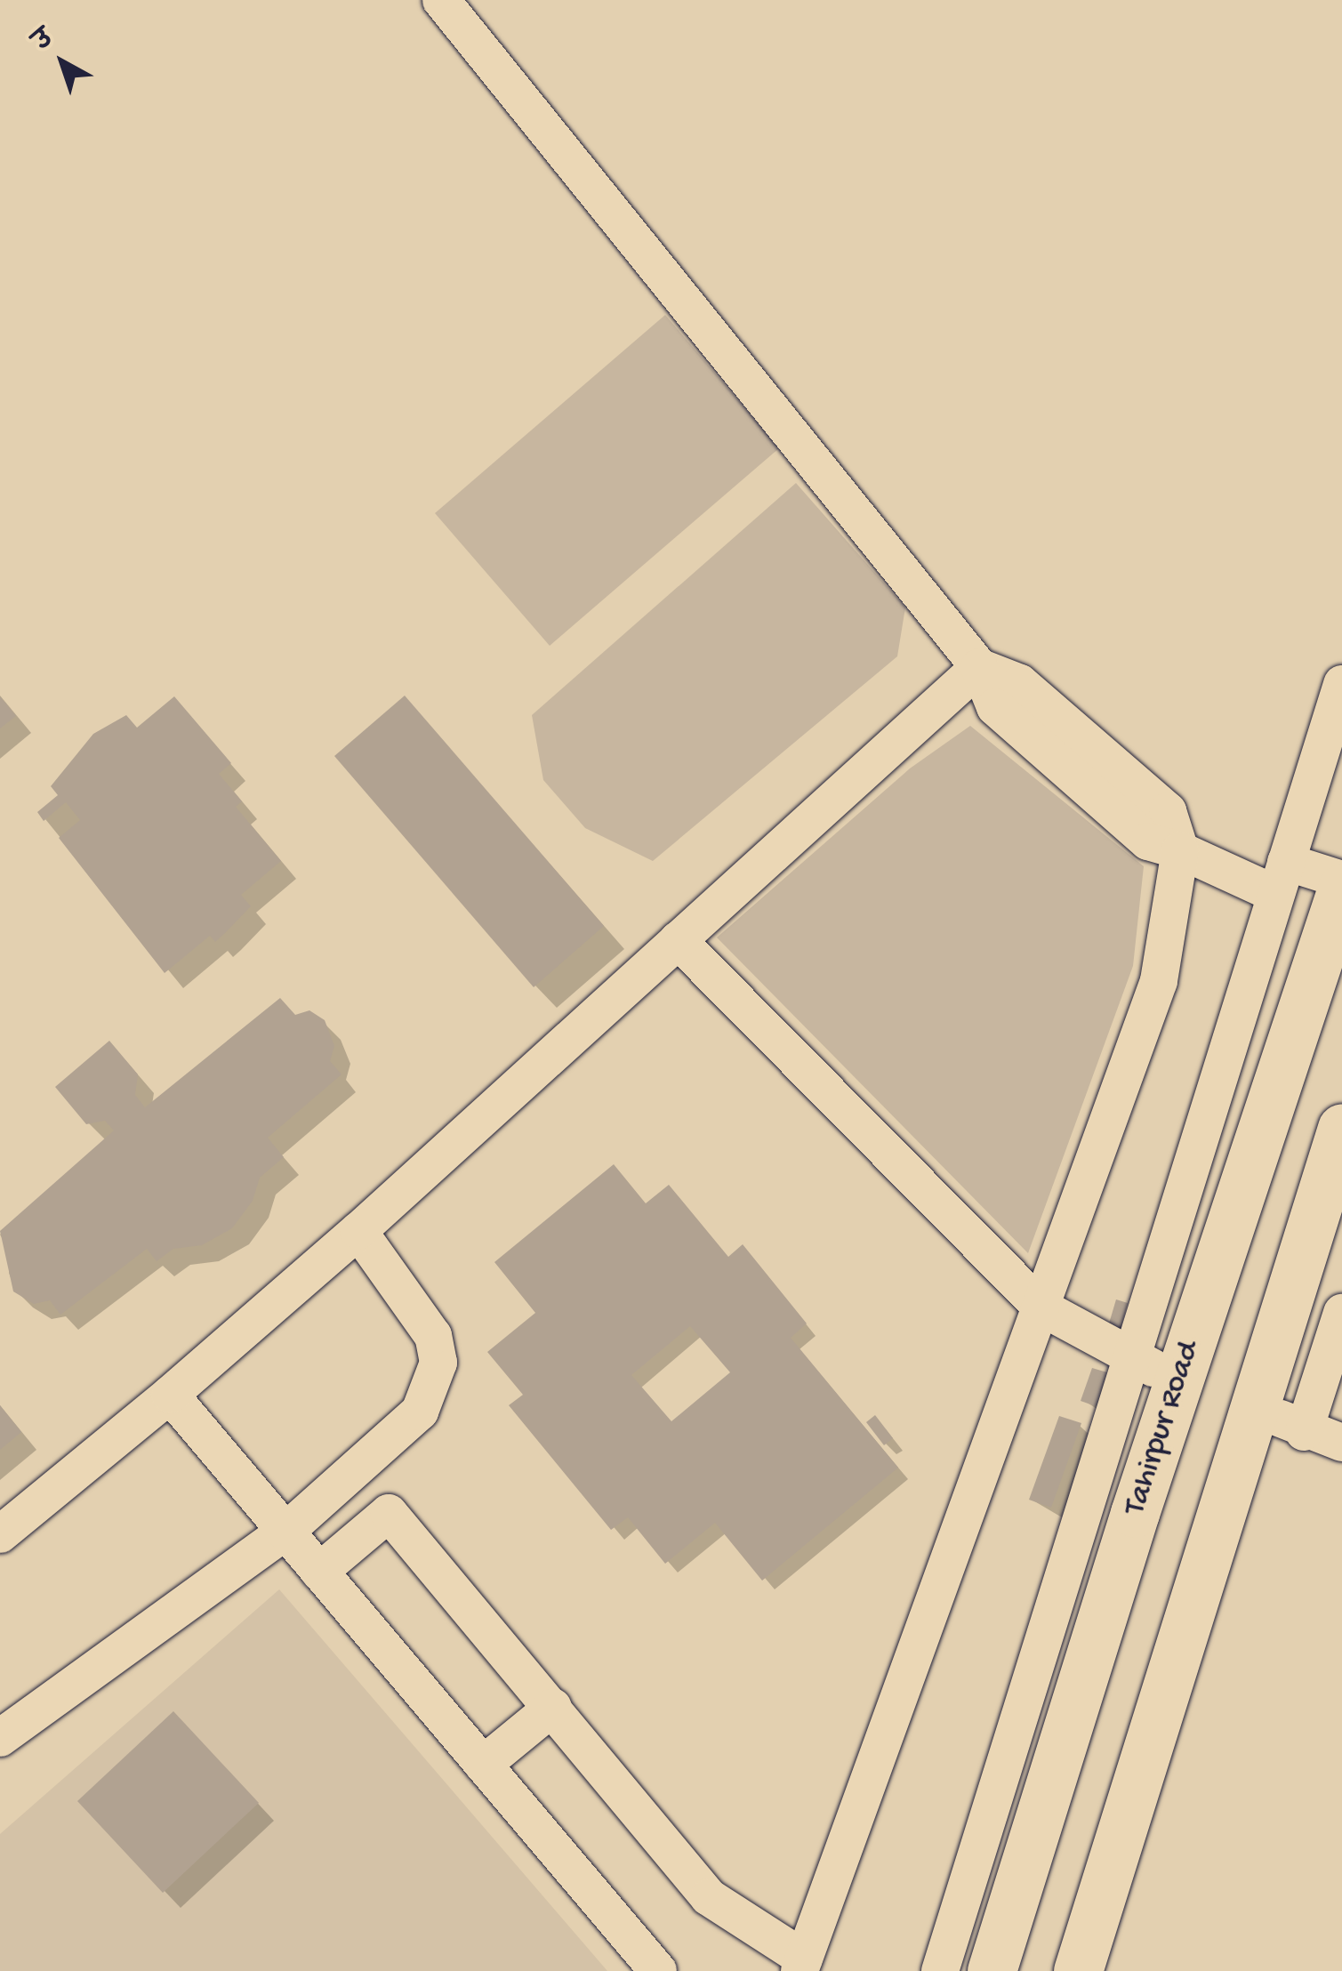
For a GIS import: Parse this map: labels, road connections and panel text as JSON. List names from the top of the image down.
{
  "streets": {
    "main road": ["Tahirpur Road"]
  },
  "north": "top left"
}
